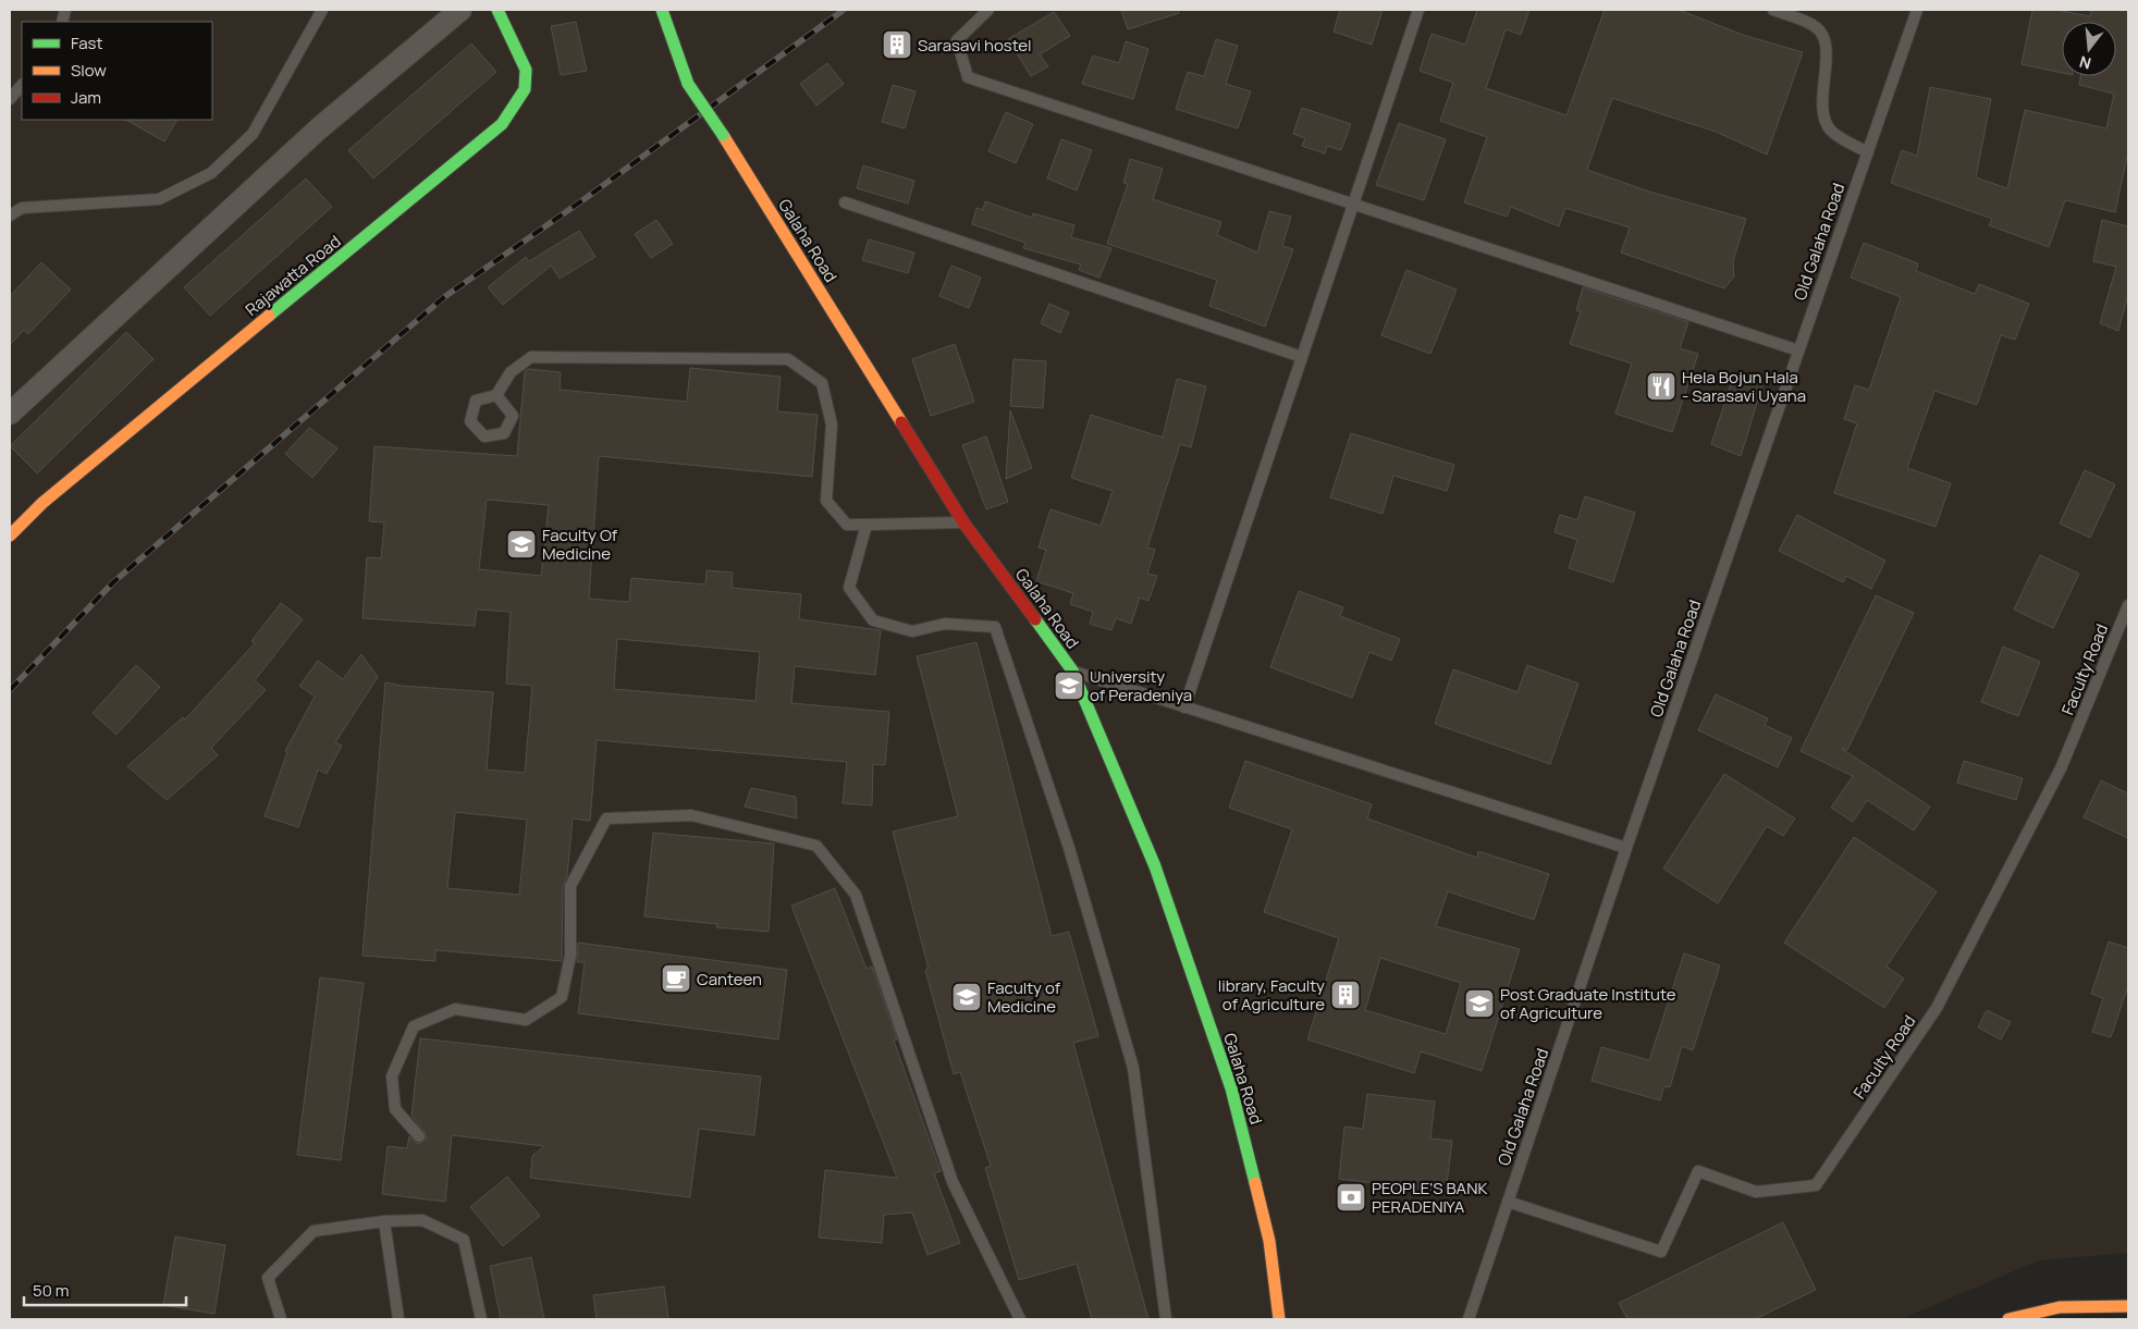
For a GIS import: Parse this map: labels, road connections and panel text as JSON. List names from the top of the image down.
{
  "streets": {
    "main road": ["Galaha Road", "Rajawatta Road"],
    "lane": ["Old Galaha Road", "Faculty Road"]
  },
  "crossings": [
    ["Old Galaha Road", "Faculty Road"]
  ],
  "places": {
    "building": ["Sarasavi hostel", "library, Faculty of Agriculture"],
    "restaurant": ["Hela Bojun Hala - Sarasavi Uyana"],
    "school or university": [
      "Faculty Of Medicine",
      "University of Peradeniya",
      "Faculty of Medicine",
      "Post Graduate Institute of Agriculture"
    ],
    "cafe": ["Canteen"],
    "bank": ["PEOPLE'S BANK PERADENIYA"]
  },
  "legend": ["Fast", "Slow", "Jam"],
  "scale_bar": "50 m",
  "north": "bottom"
}
